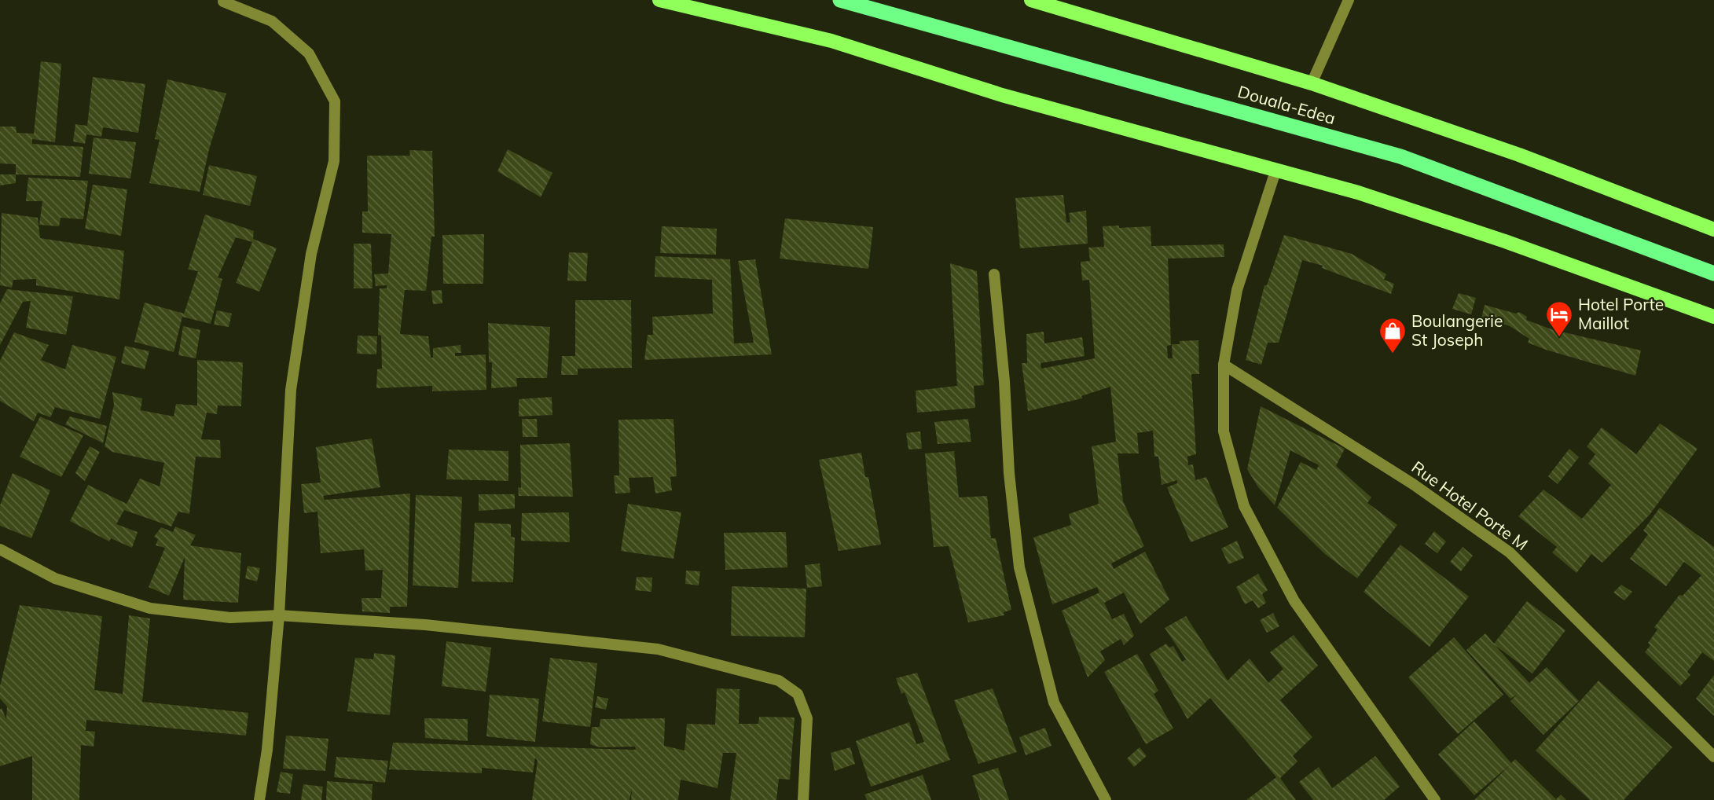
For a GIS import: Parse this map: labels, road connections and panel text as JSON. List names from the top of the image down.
{
  "streets": {
    "highway": ["Douala-Edea"],
    "street": ["Rue Hotel Porte M"]
  },
  "places": {
    "hotel": ["Hotel Porte Maillot"],
    "shop": ["Boulangerie St Joseph"]
  }
}
